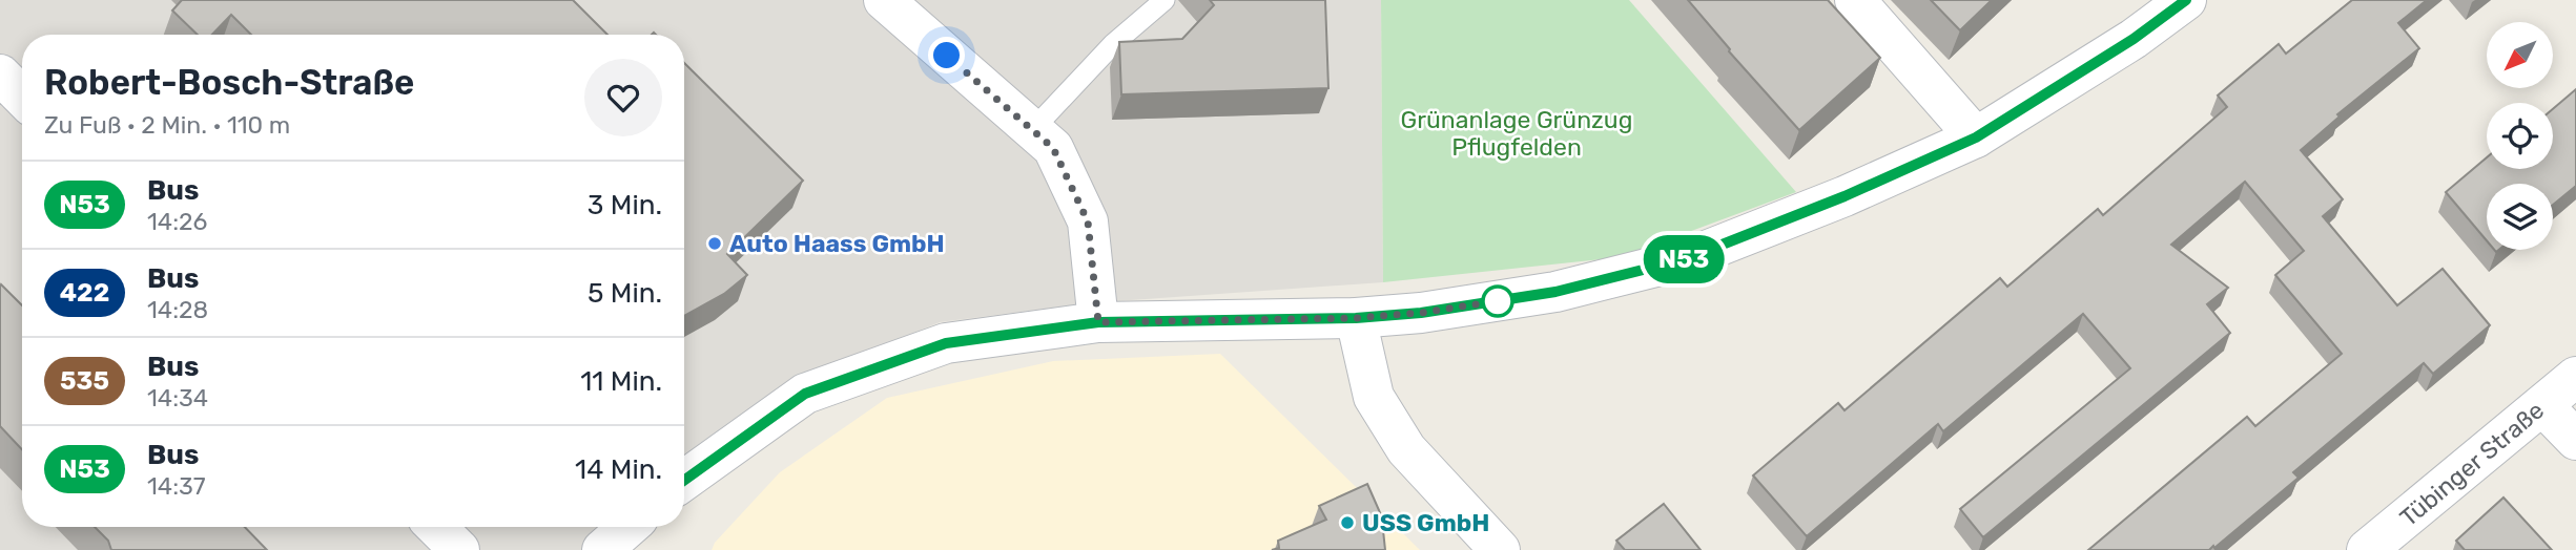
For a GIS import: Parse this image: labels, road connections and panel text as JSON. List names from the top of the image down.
{
  "streets": {
    "street": ["Tübinger Straße"]
  },
  "parks": ["Grünanlage Grünzug Pflugfelden"],
  "places": ["Auto Haass GmbH", "USS GmbH"],
  "lines": ["bus line N53"],
  "north": "bottom left",
  "page": {
    "on_map": "N53",
    "heading": ["Robert-Bosch-Straße", "Zu Fuß · 2 Min. · 110 m"],
    "list": [
      {
        "mark": "N53",
        "name": "Bus",
        "note": "14:26",
        "value": "3 Min."
      },
      {
        "mark": "422",
        "name": "Bus",
        "note": "14:28",
        "value": "5 Min."
      },
      {
        "mark": "535",
        "name": "Bus",
        "note": "14:34",
        "value": "11 Min."
      },
      {
        "mark": "N53",
        "name": "Bus",
        "note": "14:37",
        "value": "14 Min."
      }
    ]
  }
}
